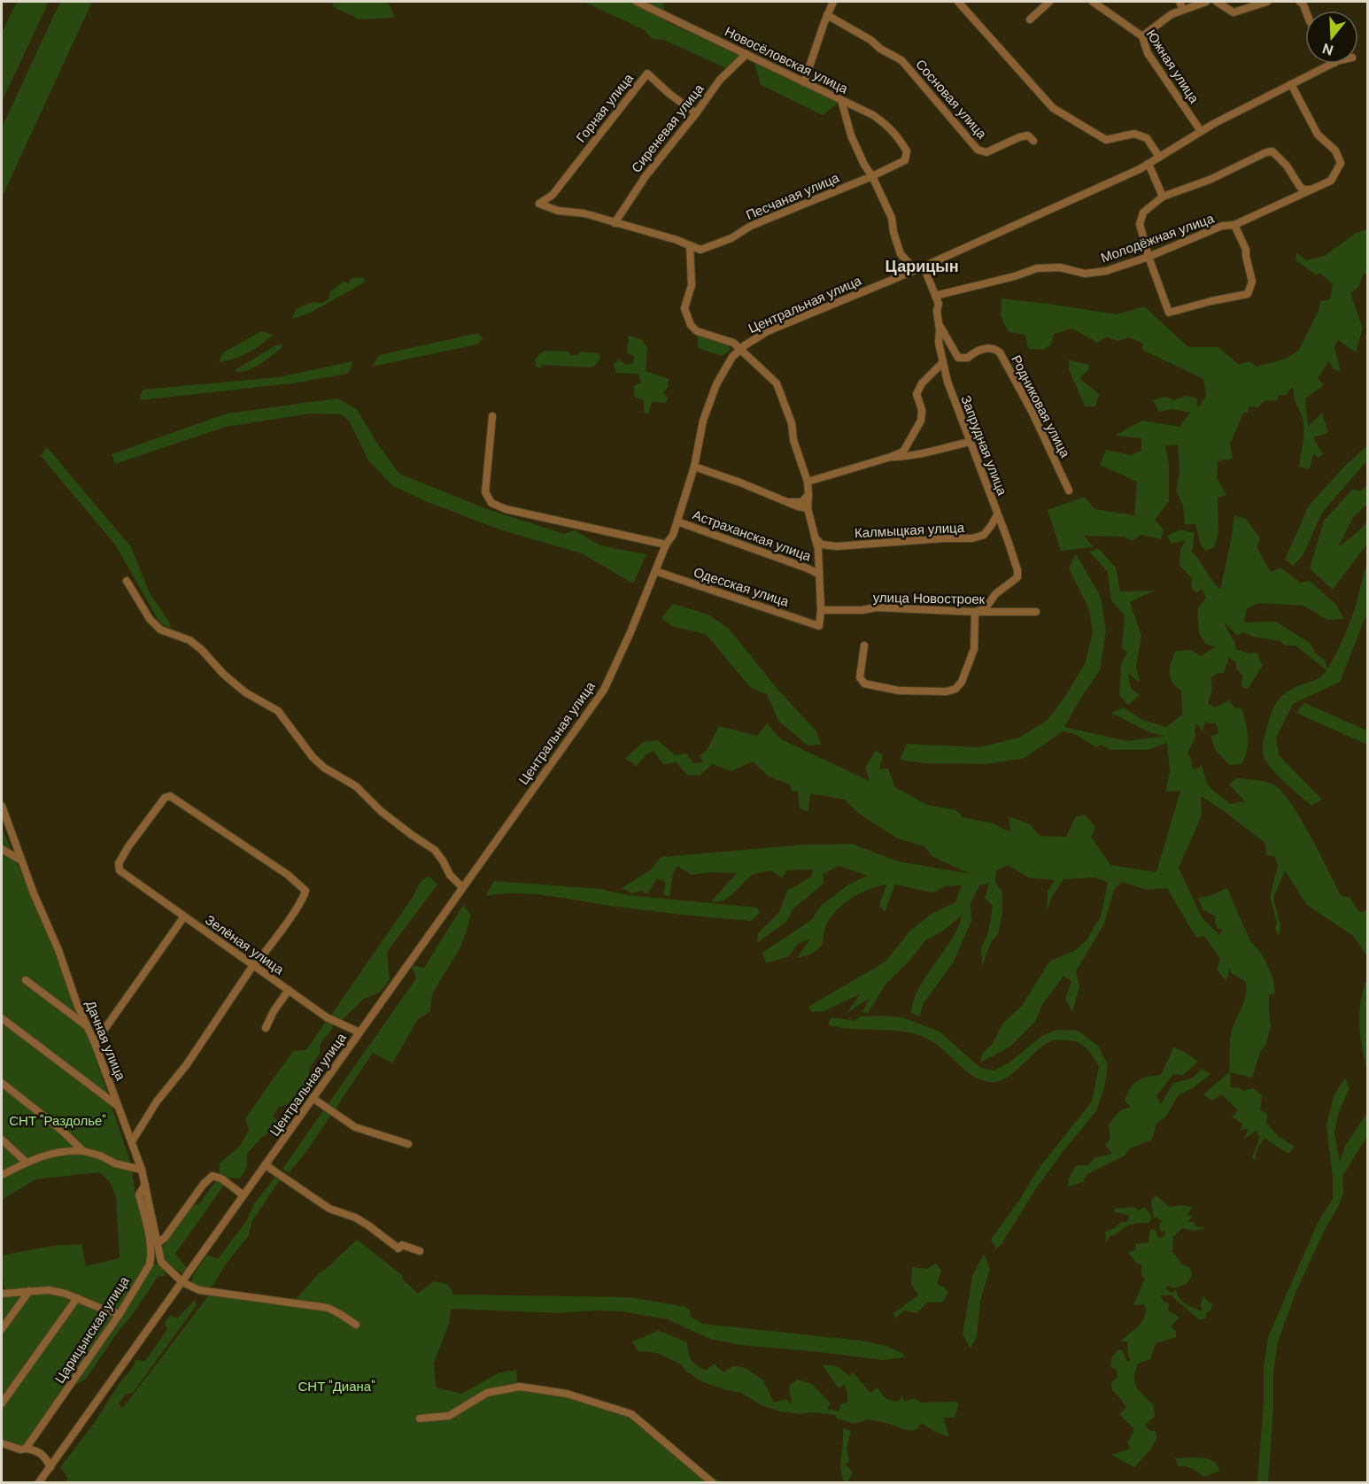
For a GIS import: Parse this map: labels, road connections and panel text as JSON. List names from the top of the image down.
{
  "streets": {
    "street": [
      "Новосёловская улица",
      "Южная улица",
      "Сосновая улица",
      "Горная улица",
      "Сиреневая улица",
      "Песчаная улица",
      "Молодёжная улица",
      "Центральная улица",
      "Родниковая улица",
      "Запрудная улица",
      "Калмыцкая улица",
      "Астраханская улица",
      "Одесская улица",
      "улица Новостроек",
      "Зелёная улица",
      "Дачная улица",
      "Царицынская улица"
    ]
  },
  "crossings": [
    ["Новосёловская улица", "Сиреневая улица"],
    ["Новосёловская улица", "Песчаная улица"],
    ["Южная улица", "Центральная улица"],
    ["Горная улица", "Сиреневая улица"],
    ["Молодёжная улица", "Центральная улица"],
    ["Молодёжная улица", "Запрудная улица"],
    ["Центральная улица", "Запрудная улица"],
    ["Центральная улица", "Астраханская улица"],
    ["Центральная улица", "Одесская улица"],
    ["Центральная улица", "Зелёная улица"],
    ["Центральная улица", "Дачная улица"],
    ["Родниковая улица", "Запрудная улица"],
    ["Запрудная улица", "Калмыцкая улица"],
    ["Запрудная улица", "улица Новостроек"],
    ["Одесская улица", "улица Новостроек"],
    ["Дачная улица", "Царицынская улица"]
  ],
  "districts": ["Царицын"],
  "parks": ["СНТ \"Раздолье\"", "СНТ \"Диана\""],
  "north": "bottom"
}
